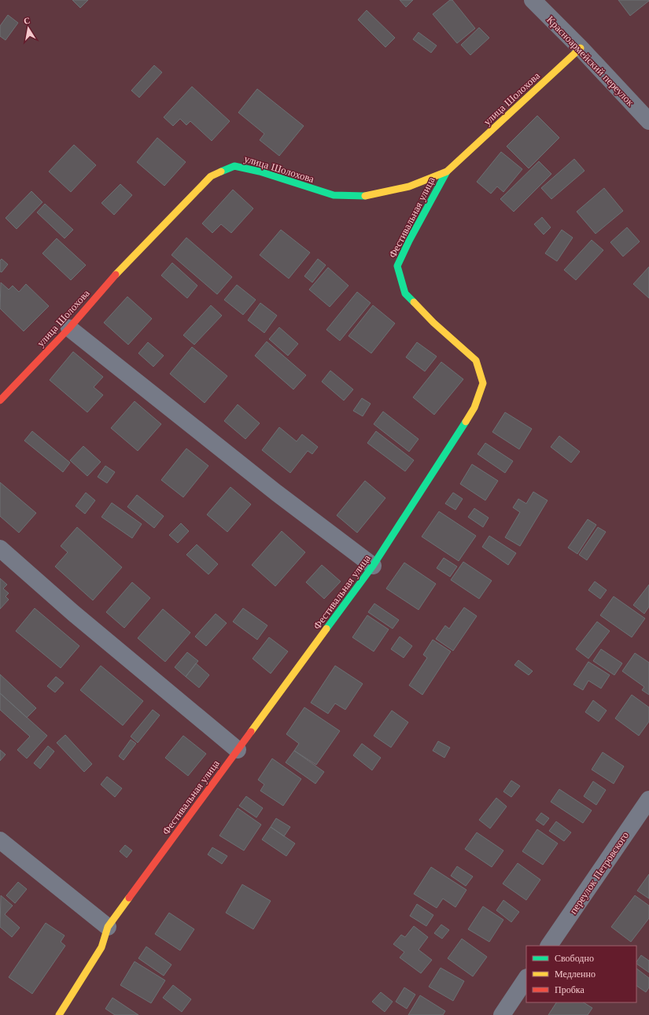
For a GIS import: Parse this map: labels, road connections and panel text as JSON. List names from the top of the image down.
{
  "streets": {
    "street": [
      "Красноармейский переулок",
      "улица Шолохова",
      "Фестивальная улица",
      "переулок Петровского"
    ]
  },
  "crossings": [
    ["Красноармейский переулок", "улица Шолохова"],
    ["улица Шолохова", "Фестивальная улица"]
  ],
  "legend": ["Свободно", "Медленно", "Пробка"],
  "north": "top"
}
